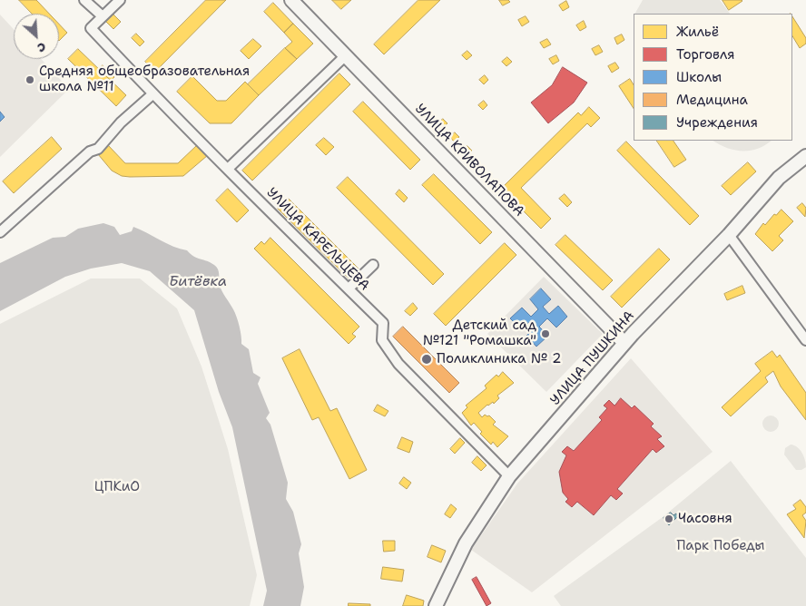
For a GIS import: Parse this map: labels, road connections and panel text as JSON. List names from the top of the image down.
{
  "streets": {
    "main road": ["УЛИЦА КРИВОЛАПОВА", "УЛИЦА ПУШКИНА"],
    "street": ["УЛИЦА КАРЕЛЬЦЕВА"]
  },
  "crossings": [
    ["УЛИЦА КРИВОЛАПОВА", "УЛИЦА ПУШКИНА"],
    ["УЛИЦА КАРЕЛЬЦЕВА", "УЛИЦА ПУШКИНА"]
  ],
  "water": ["Битёвка"],
  "parks": ["ЦПКиО", "Парк Победы"],
  "places": [
    "Средняя общеобразовательная школа №11",
    "Детский сад №121 \"Ромашка\"",
    "Поликлиника № 2",
    "Часовня"
  ],
  "legend": [
    "Жильё",
    "Торговля",
    "Школы",
    "Медицина",
    "Учреждения"
  ],
  "north": "bottom right"
}
